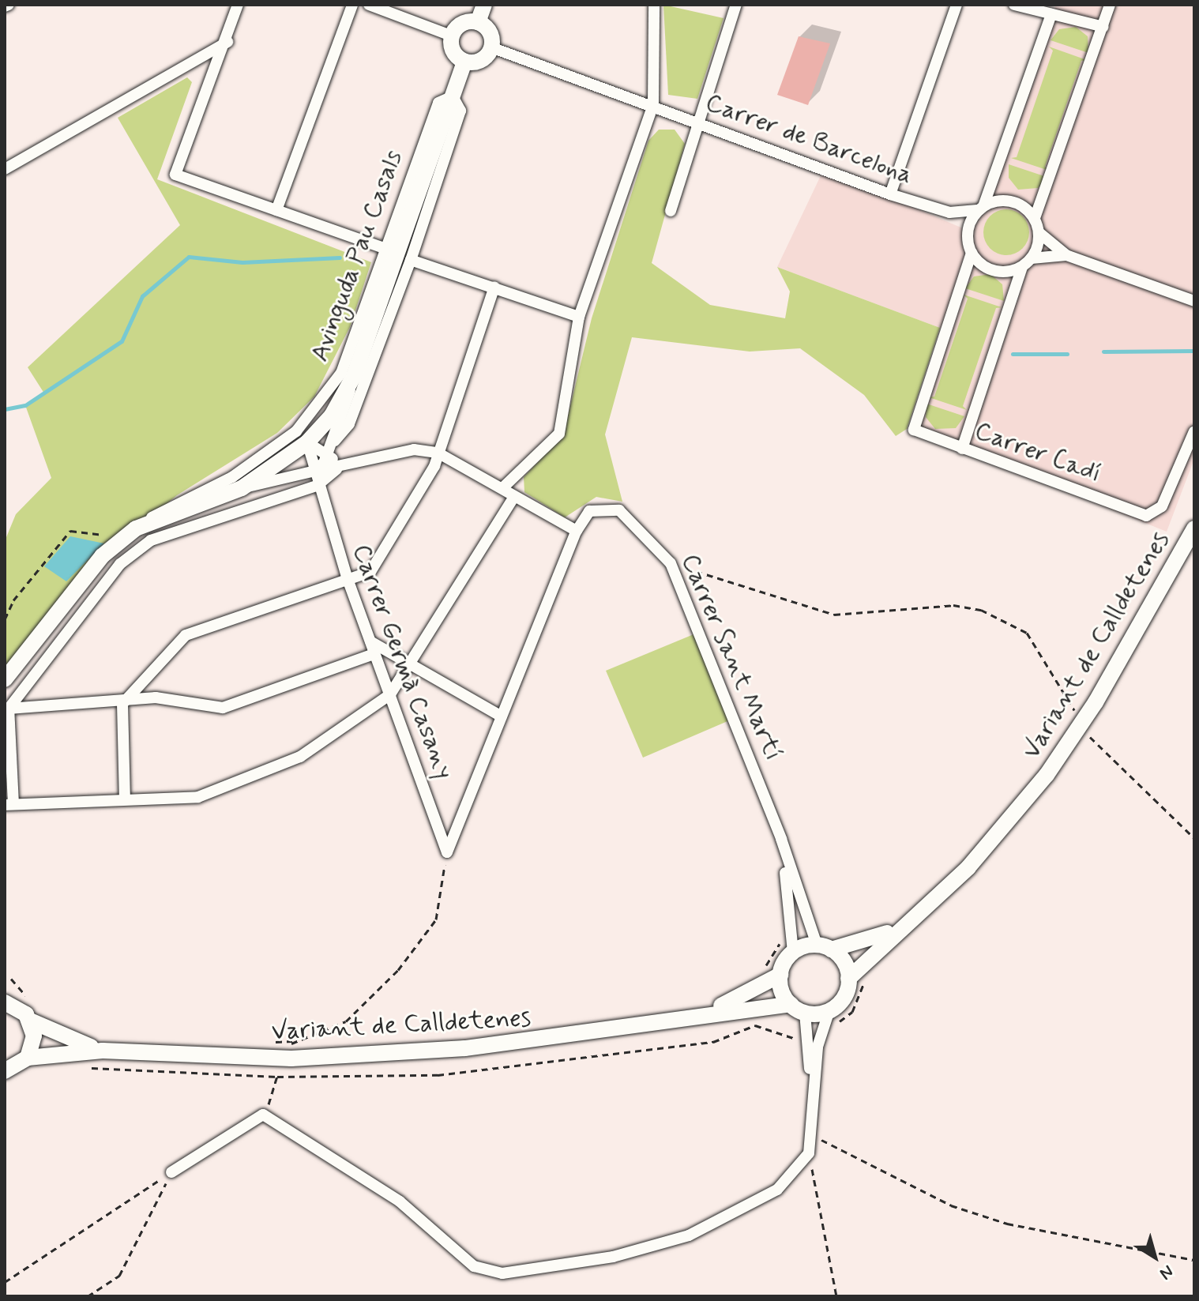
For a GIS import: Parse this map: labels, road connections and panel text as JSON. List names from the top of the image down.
{
  "streets": {
    "street": [
      "Carrer de Barcelona",
      "Avinguda Pau Casals",
      "Carrer Cadí",
      "Variant de Calldetenes",
      "Carrer Sant Martí",
      "Carrer Germà Casany"
    ]
  },
  "crossings": [
    ["Carrer de Barcelona", "Avinguda Pau Casals"],
    ["Carrer de Barcelona", "Carrer Cadí"],
    ["Variant de Calldetenes", "Carrer Sant Martí"]
  ],
  "north": "bottom right"
}
